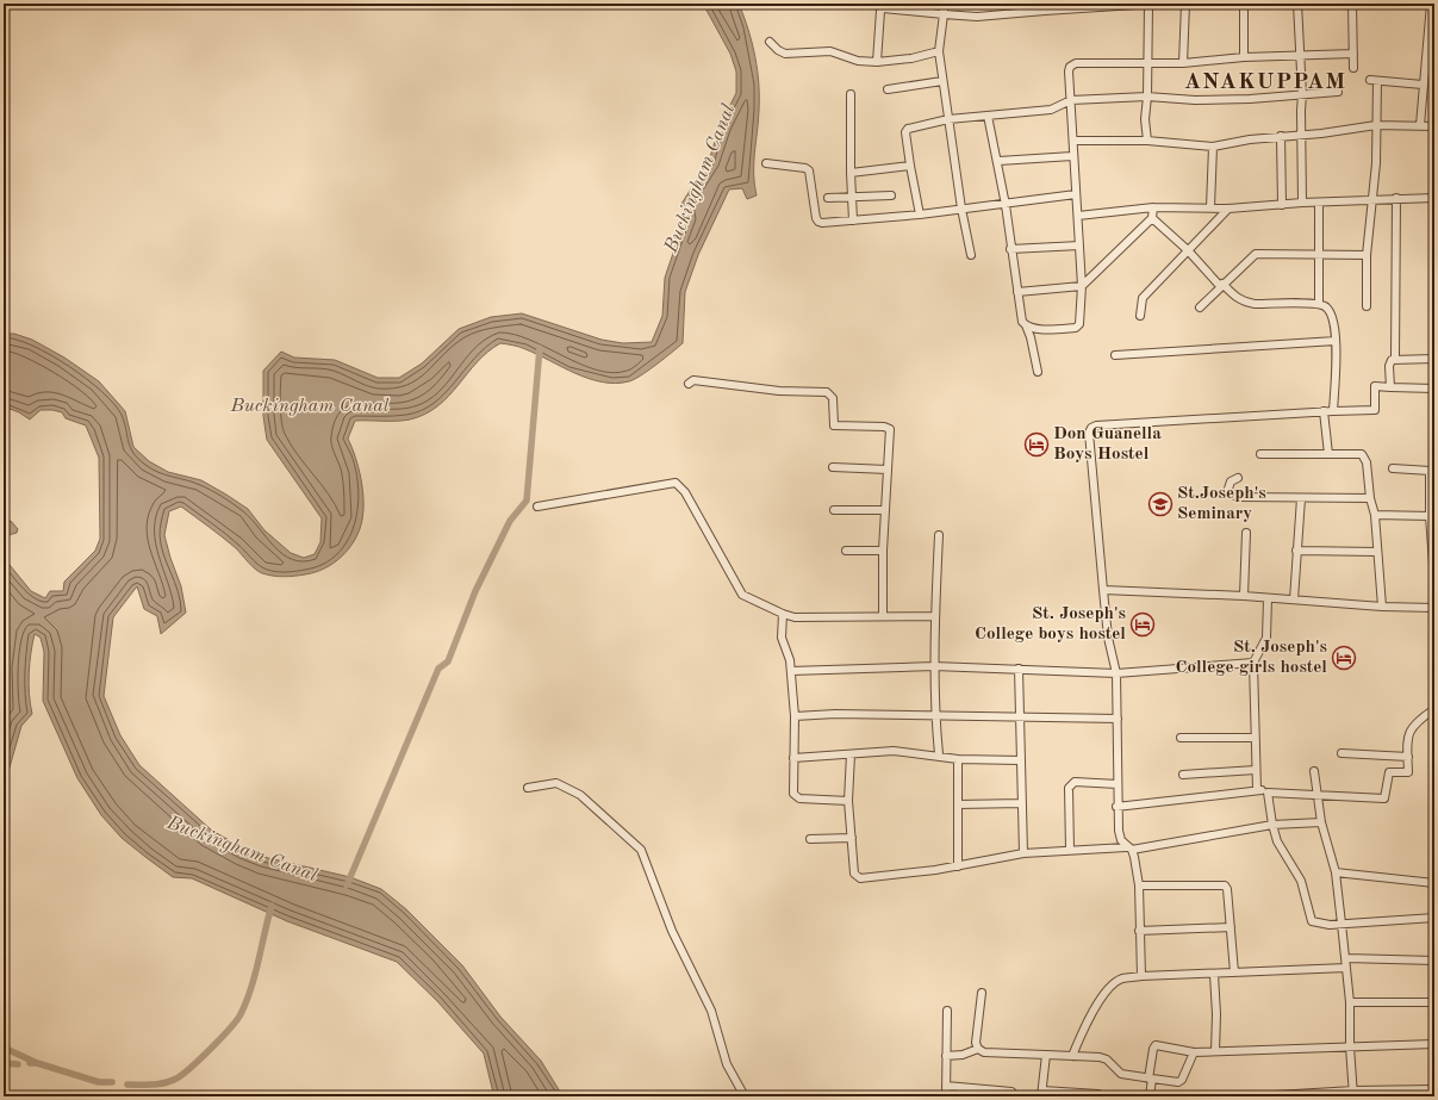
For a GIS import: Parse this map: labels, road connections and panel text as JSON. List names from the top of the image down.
{
  "districts": ["ANAKUPPAM"],
  "water": ["Buckingham Canal"],
  "places": {
    "hotel": ["Don Guanella Boys Hostel", "St. Joseph's College boys hostel", "St. Joseph's College girls hostel"],
    "school or university": ["St.Joseph's Seminary"]
  }
}
